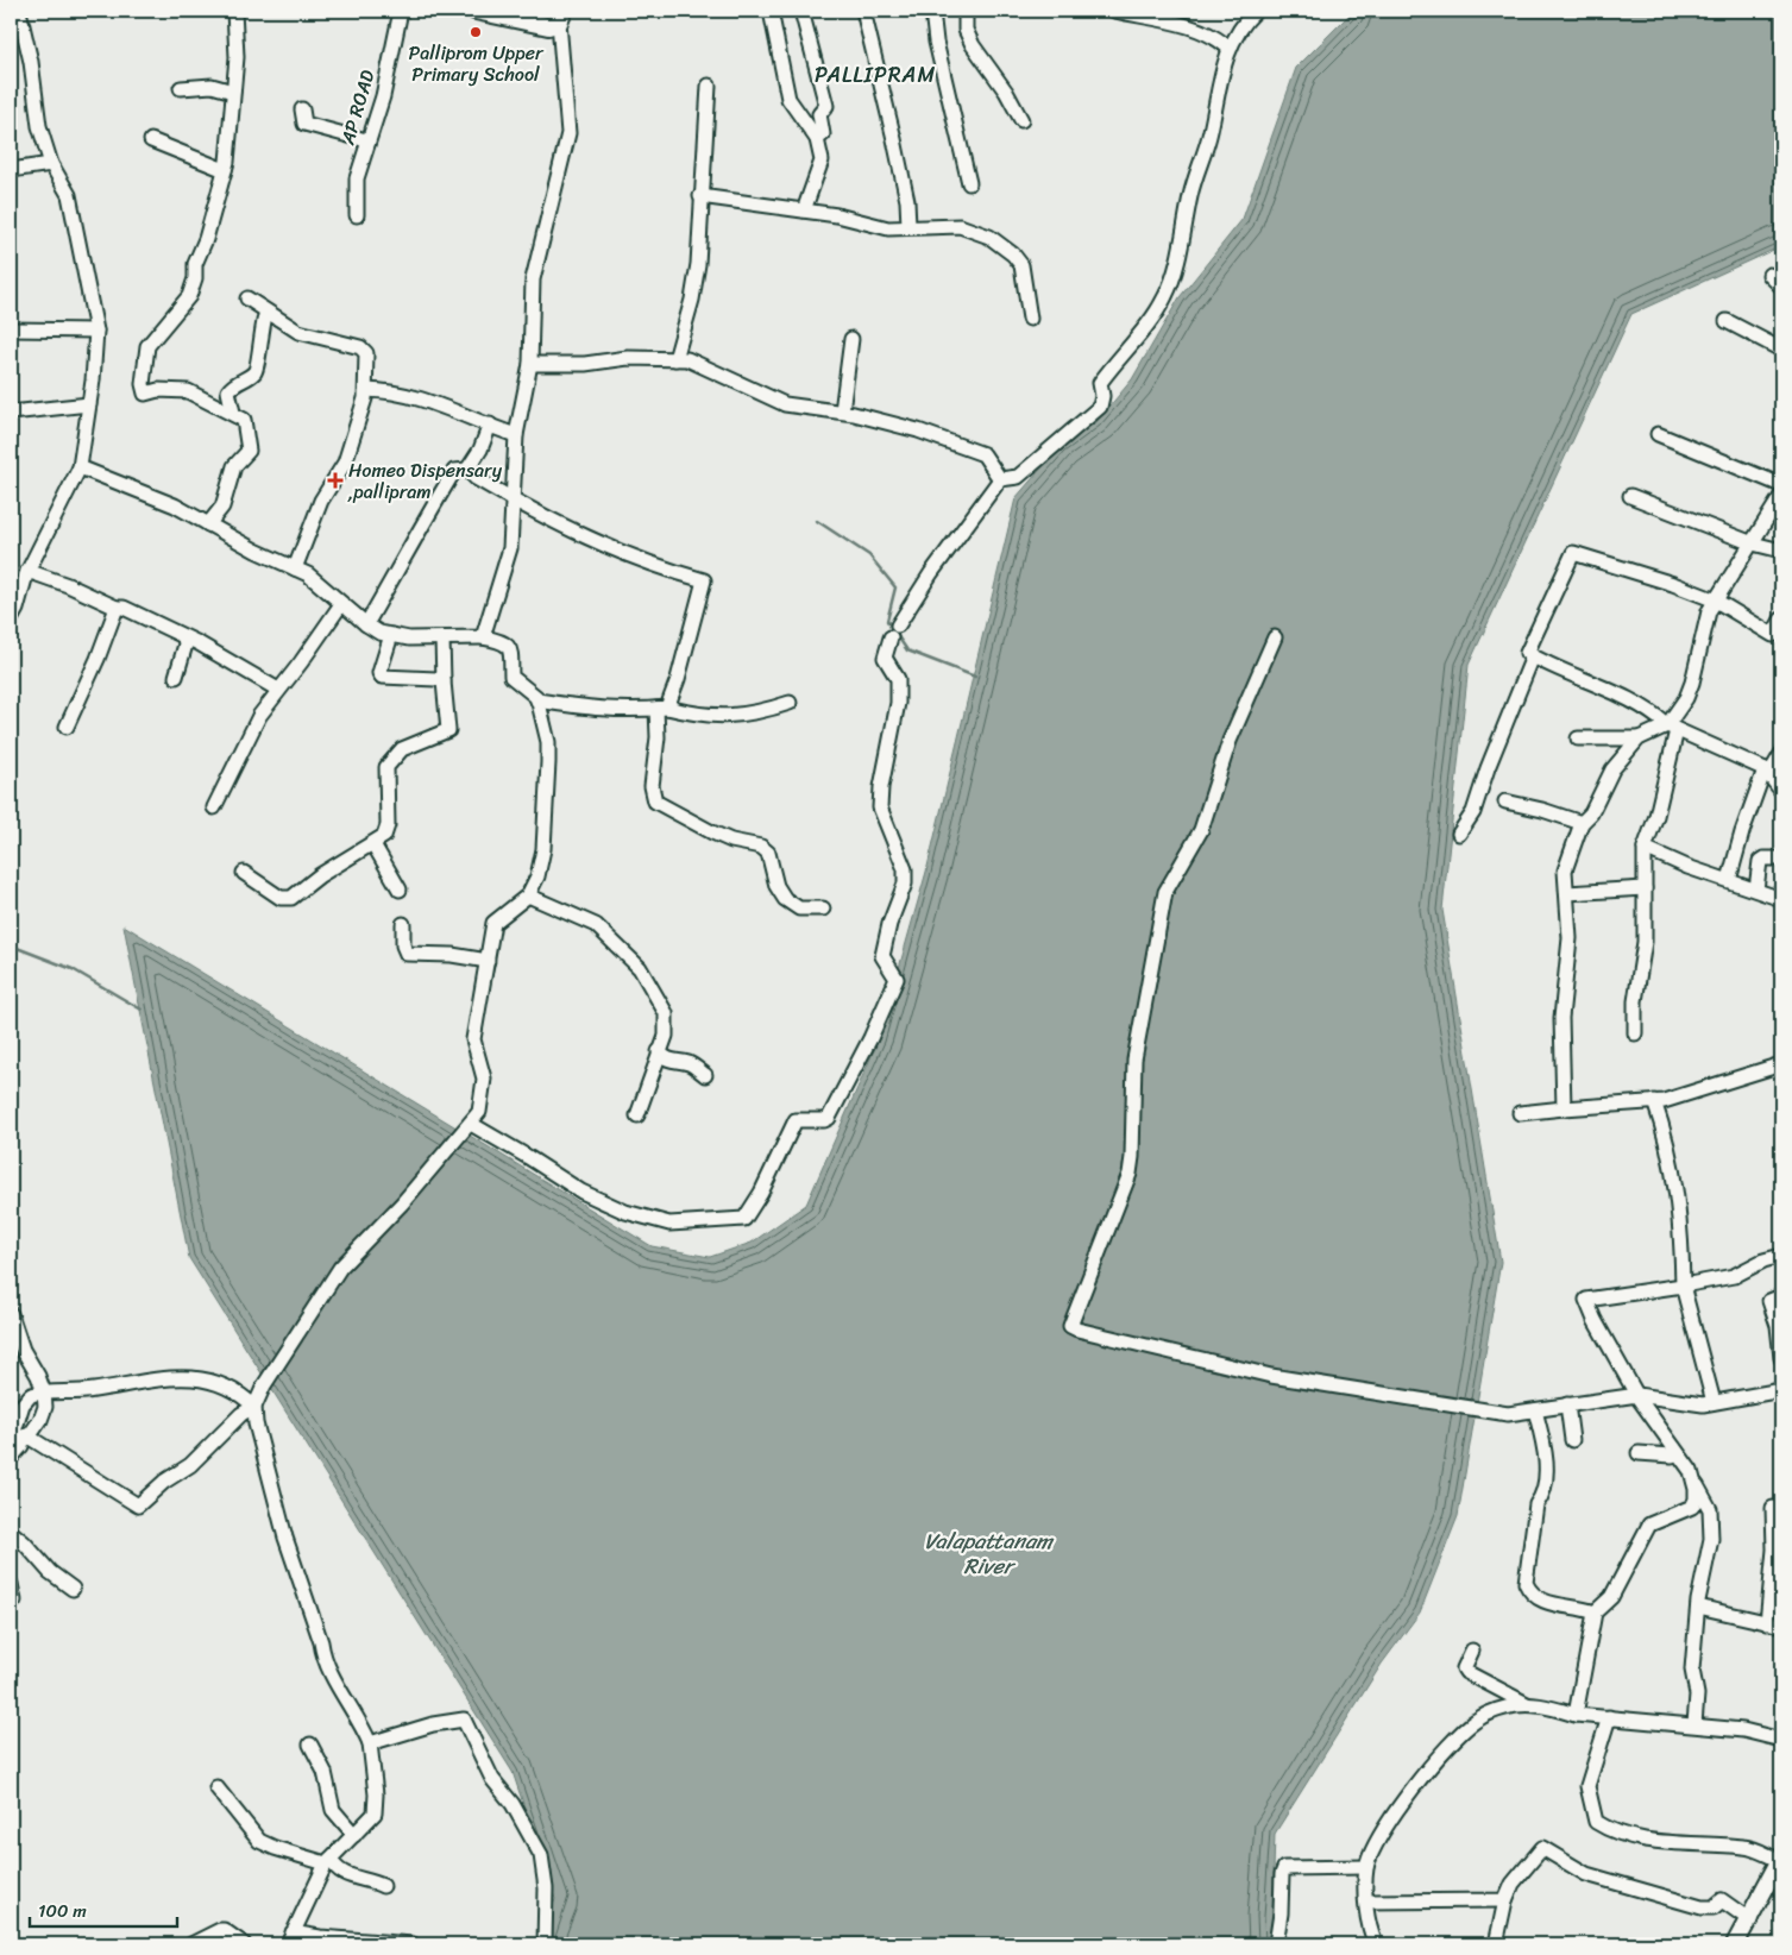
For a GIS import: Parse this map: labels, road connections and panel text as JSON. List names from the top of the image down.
{
  "streets": {
    "street": ["AP ROAD"]
  },
  "districts": ["PALLIPRAM"],
  "water": ["Valapattanam River"],
  "places": {
    "other": ["Palliprom Upper Primary School"],
    "health": ["Homeo Dispensary ,pallipram"]
  },
  "scale_bar": "100 m"
}
